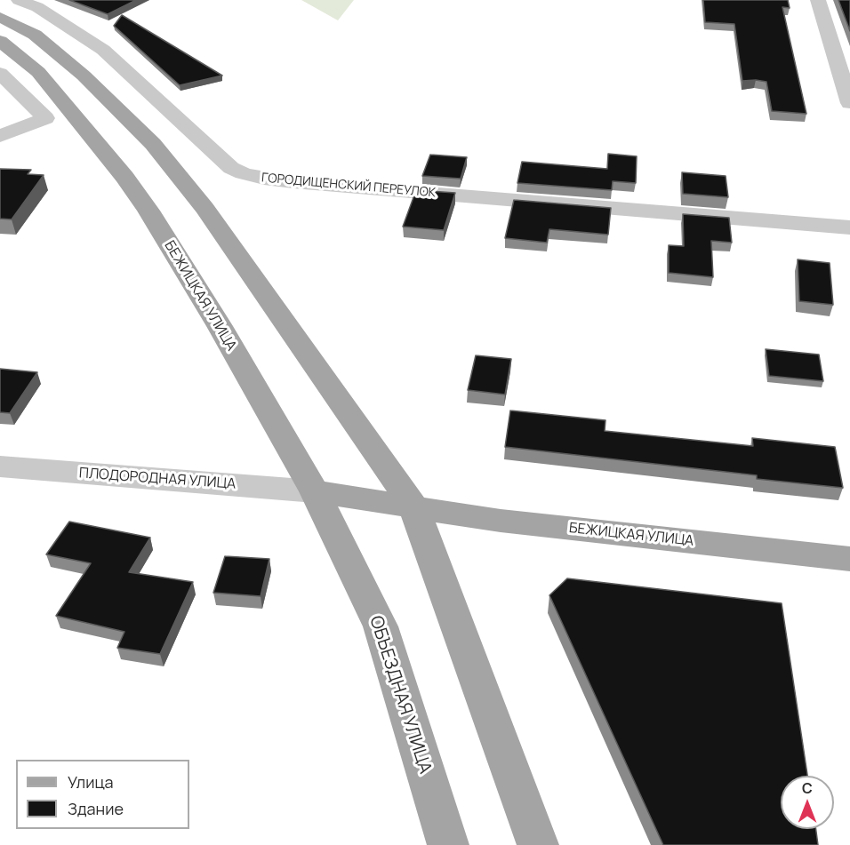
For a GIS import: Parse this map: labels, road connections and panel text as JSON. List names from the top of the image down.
{
  "streets": {
    "main road": ["БЕЖИЦКАЯ УЛИЦА", "ОБЪЕЗДНАЯ УЛИЦА"],
    "street": ["ГОРОДИЩЕНСКИЙ ПЕРЕУЛОК", "ПЛОДОРОДНАЯ УЛИЦА"]
  },
  "crossings": [
    ["БЕЖИЦКАЯ УЛИЦА", "ПЛОДОРОДНАЯ УЛИЦА"],
    ["БЕЖИЦКАЯ УЛИЦА", "ОБЪЕЗДНАЯ УЛИЦА"],
    ["ПЛОДОРОДНАЯ УЛИЦА", "ОБЪЕЗДНАЯ УЛИЦА"]
  ],
  "legend": ["Улица", "Здание"],
  "north": "top"
}
